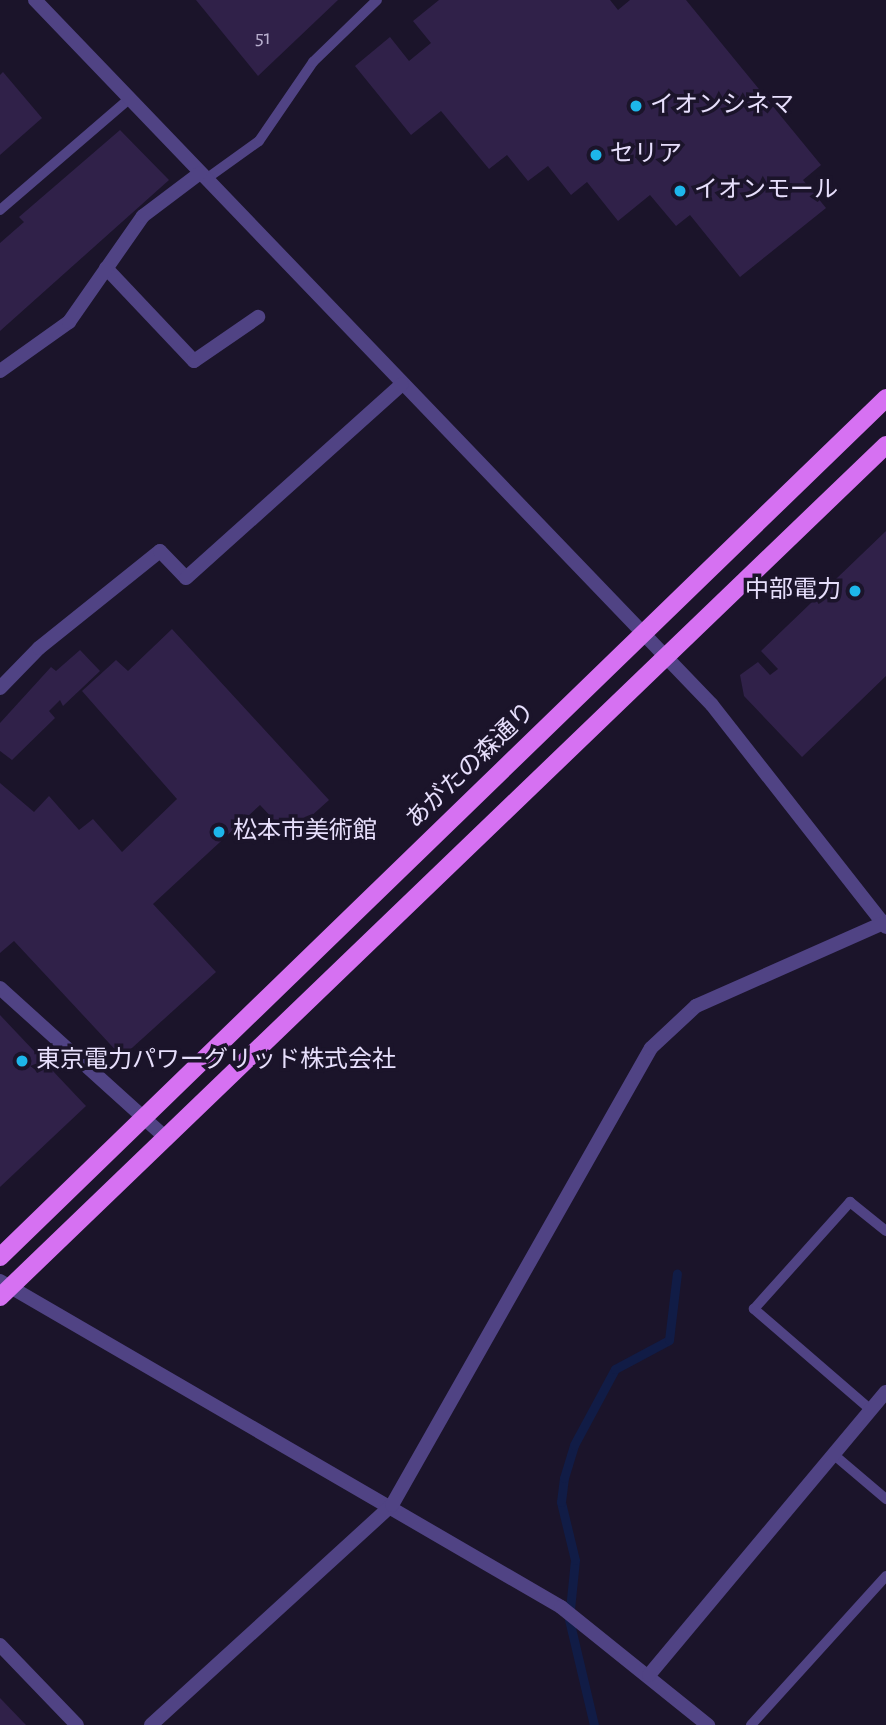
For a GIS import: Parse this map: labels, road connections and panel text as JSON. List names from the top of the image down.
{
  "streets": {
    "main road": ["あがたの森通り"]
  },
  "places": [
    "イオンシネマ",
    "セリア",
    "イオンモール",
    "中部電力",
    "松本市美術館",
    "東京電力パワーグリッド株式会社"
  ],
  "house_numbers": ["51"]
}
